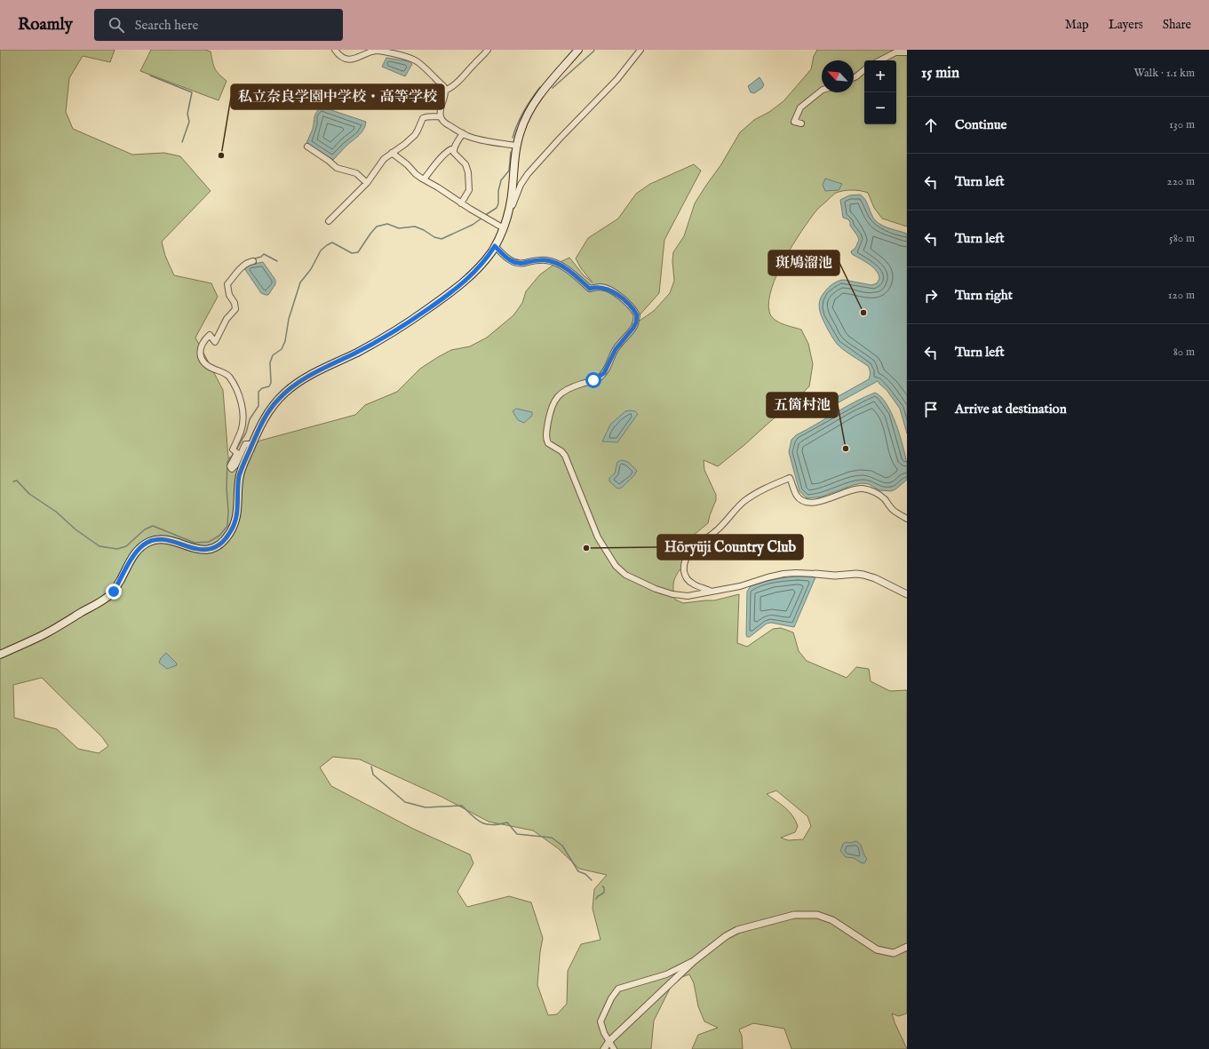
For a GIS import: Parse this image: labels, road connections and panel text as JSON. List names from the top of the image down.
{
  "places": [
    "私立奈良学園中学校・高等学校",
    "斑鳩溜池",
    "五箇村池",
    "Hōryūji Country Club"
  ],
  "north": "top left",
  "page": {
    "header": "Roamly",
    "search": "Search here",
    "nav": ["Map", "Layers", "Share"],
    "heading": ["15 min", "Walk · 1.1 km"],
    "map_buttons": ["+", "−"],
    "list": [
      ["Continue", "130 m"],
      ["Turn left", "220 m"],
      ["Turn left", "580 m"],
      ["Turn right", "120 m"],
      ["Turn left", "80 m"],
      "Arrive at destination"
    ]
  }
}
